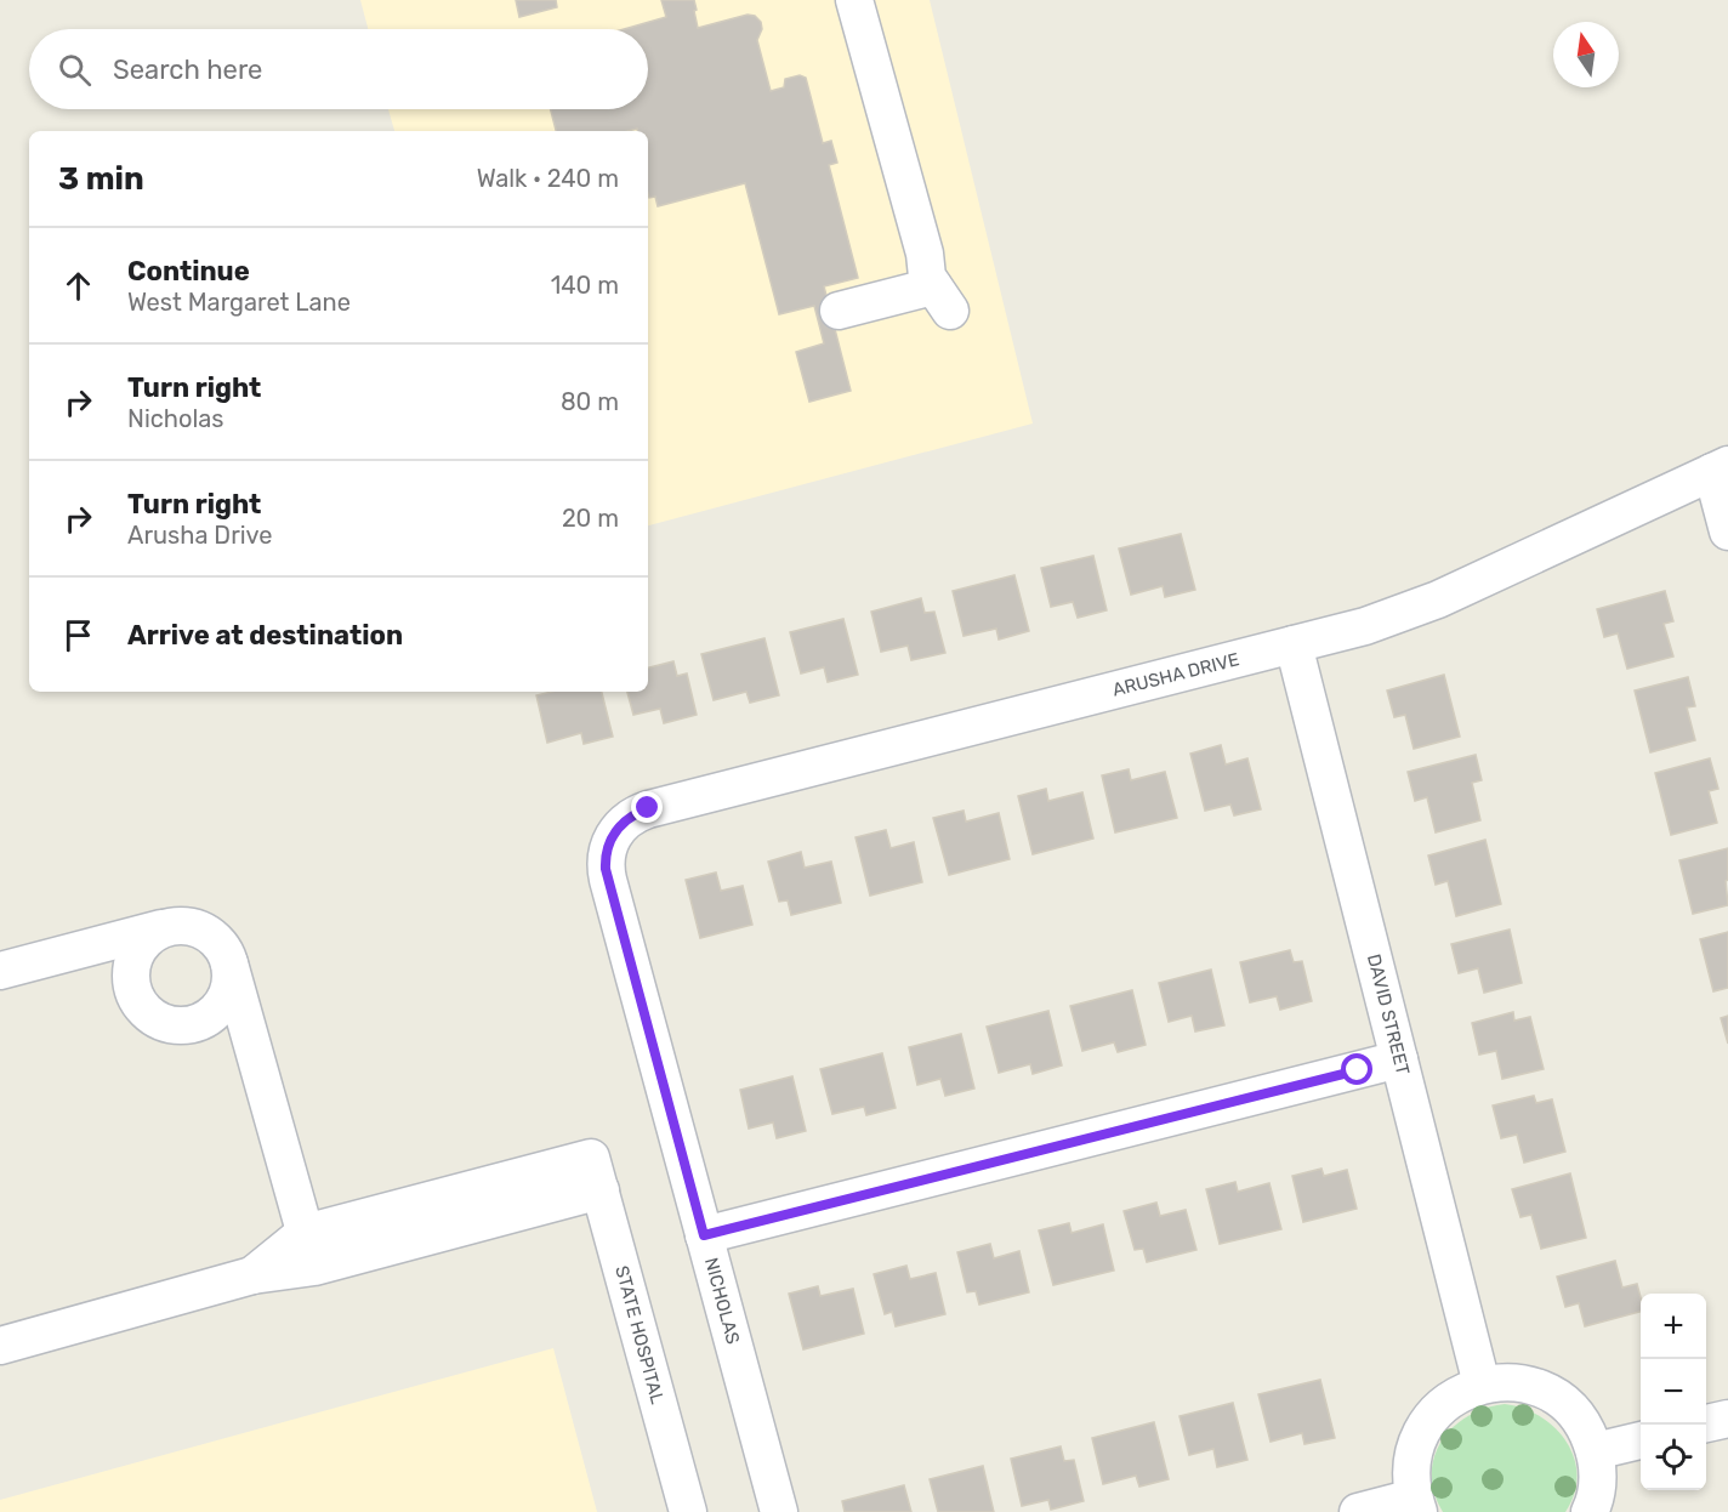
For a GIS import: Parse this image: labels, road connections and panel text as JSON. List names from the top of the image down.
{
  "streets": {
    "street": [
      "ARUSHA DRIVE",
      "DAVID STREET",
      "NICHOLAS",
      "STATE HOSPITAL"
    ]
  },
  "crossings": [
    ["ARUSHA DRIVE", "DAVID STREET"],
    ["ARUSHA DRIVE", "NICHOLAS"]
  ],
  "north": "top",
  "page": {
    "search": "Search here",
    "heading": ["3 min", "Walk · 240 m"],
    "list": [
      ["Continue", "West Margaret Lane", "140 m"],
      ["Turn right", "Nicholas", "80 m"],
      ["Turn right", "Arusha Drive", "20 m"],
      "Arrive at destination"
    ],
    "map_buttons": ["+", "−"]
  }
}
